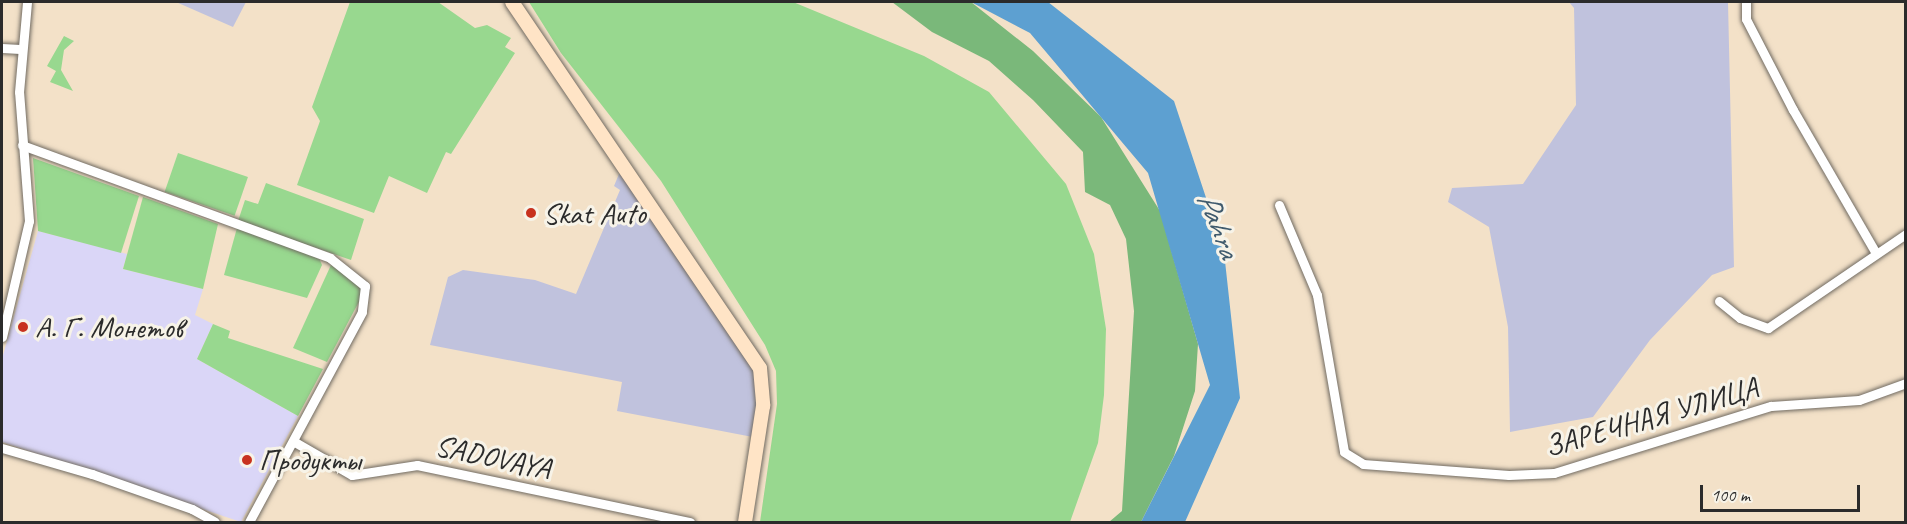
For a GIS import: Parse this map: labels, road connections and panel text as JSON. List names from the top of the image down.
{
  "streets": {
    "street": ["ЗАРЕЧНАЯ УЛИЦА", "SADOVAYA"]
  },
  "water": ["Pahra"],
  "places": ["Skat Auto", "А. Г. Монетов", "Продукты"],
  "scale_bar": "100 m"
}
